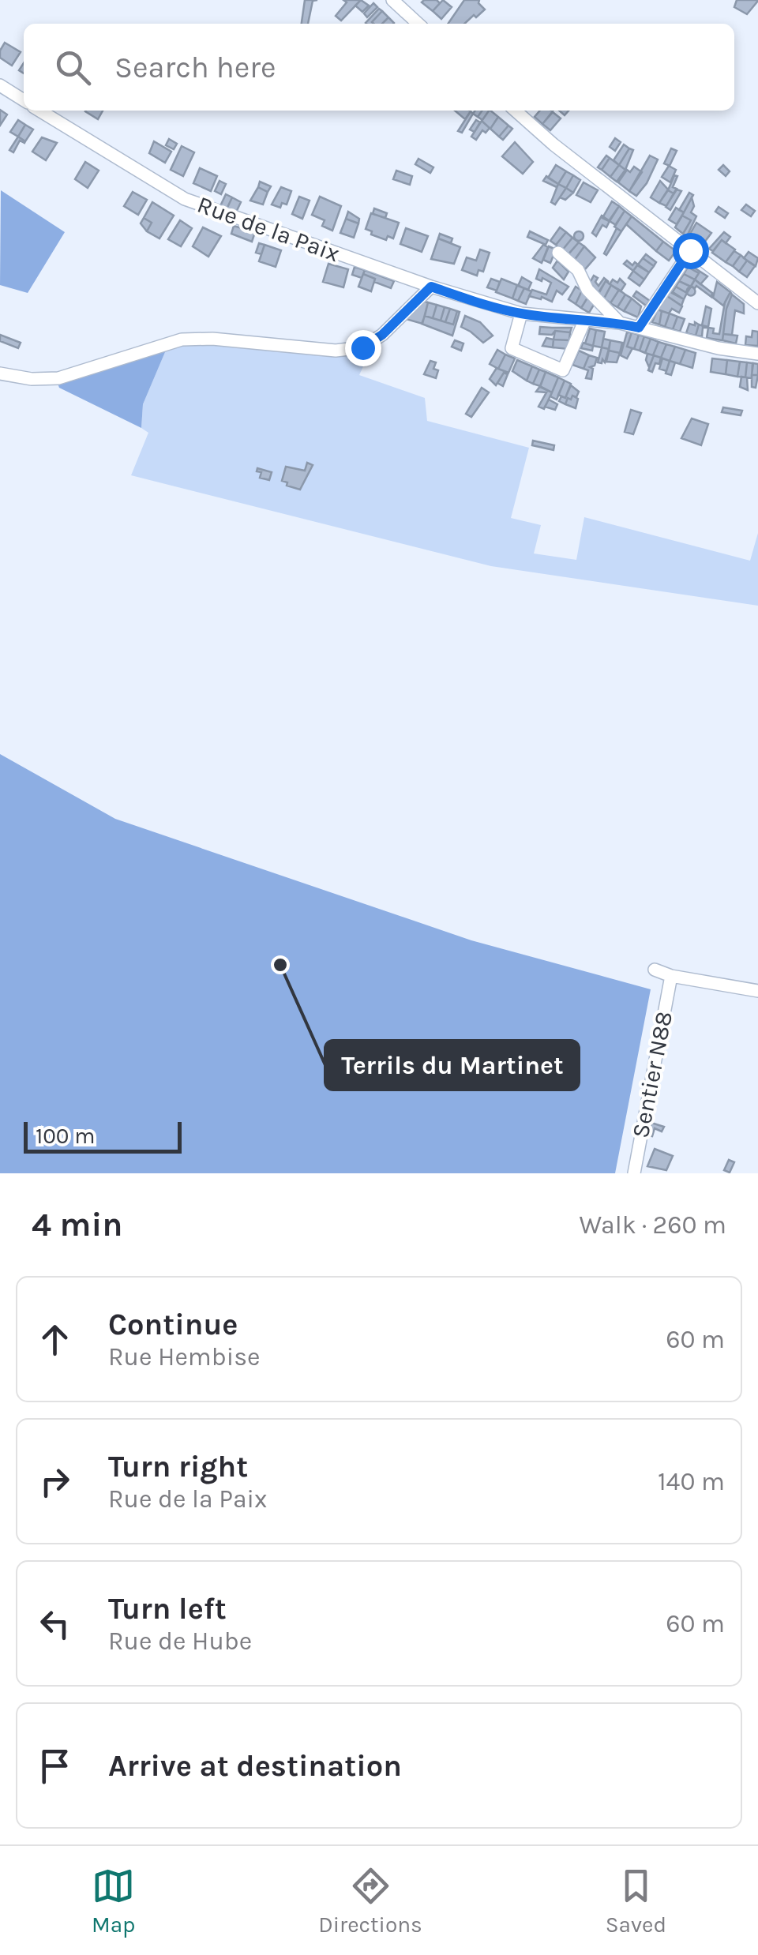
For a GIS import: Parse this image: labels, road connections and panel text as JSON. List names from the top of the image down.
{
  "streets": {
    "street": ["Rue de la Paix", "Sentier N88"]
  },
  "places": ["Terrils du Martinet"],
  "scale_bar": "100 m",
  "page": {
    "search": "Search here",
    "scale": "100 m",
    "heading": ["4 min", "Walk · 260 m"],
    "list": [
      ["Continue", "Rue Hembise", "60 m"],
      ["Turn right", "Rue de la Paix", "140 m"],
      ["Turn left", "Rue de Hube", "60 m"],
      "Arrive at destination"
    ],
    "nav": ["Map", "Directions", "Saved"]
  }
}
